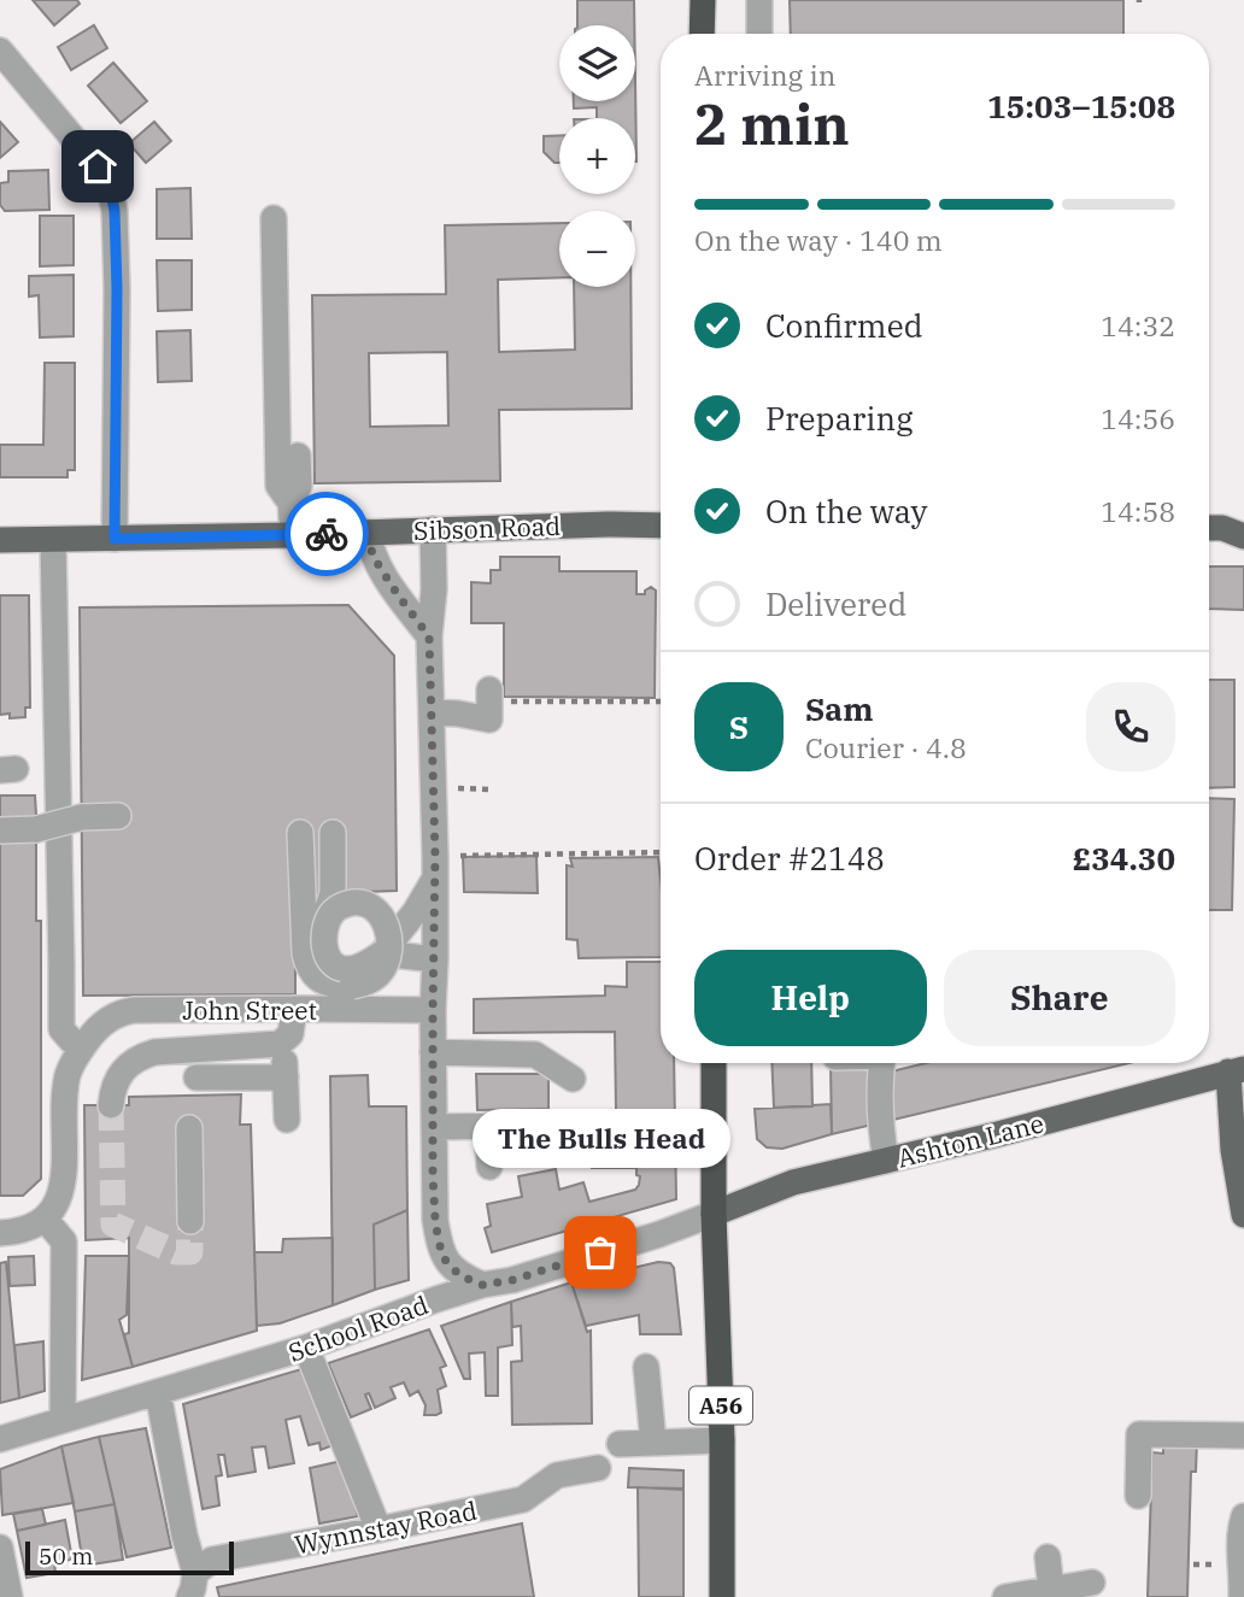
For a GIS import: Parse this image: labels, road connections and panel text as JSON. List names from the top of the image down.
{
  "streets": {
    "highway": ["A56"],
    "main road": ["Sibson Road", "Ashton Lane"],
    "street": ["John Street", "School Road", "Wynnstay Road"]
  },
  "crossings": [
    ["Ashton Lane", "School Road"],
    ["Ashton Lane", "A56"],
    ["School Road", "A56"]
  ],
  "places": ["The Bulls Head"],
  "scale_bar": "50 m",
  "page": {
    "map_buttons": ["+", "−"],
    "heading": ["2 min", "Arriving in", "15:03–15:08"],
    "panel": [
      "Sam",
      "Courier · 4.8",
      "Order #2148",
      "£34.30"
    ],
    "bar": "On the way · 140 m",
    "list": [
      ["Confirmed", "14:32"],
      ["Preparing", "14:56"],
      ["On the way", "14:58"],
      "Delivered"
    ],
    "round": "S",
    "buttons": ["Help", "Share"],
    "bubble": "The Bulls Head",
    "scale": "50 m"
  }
}
